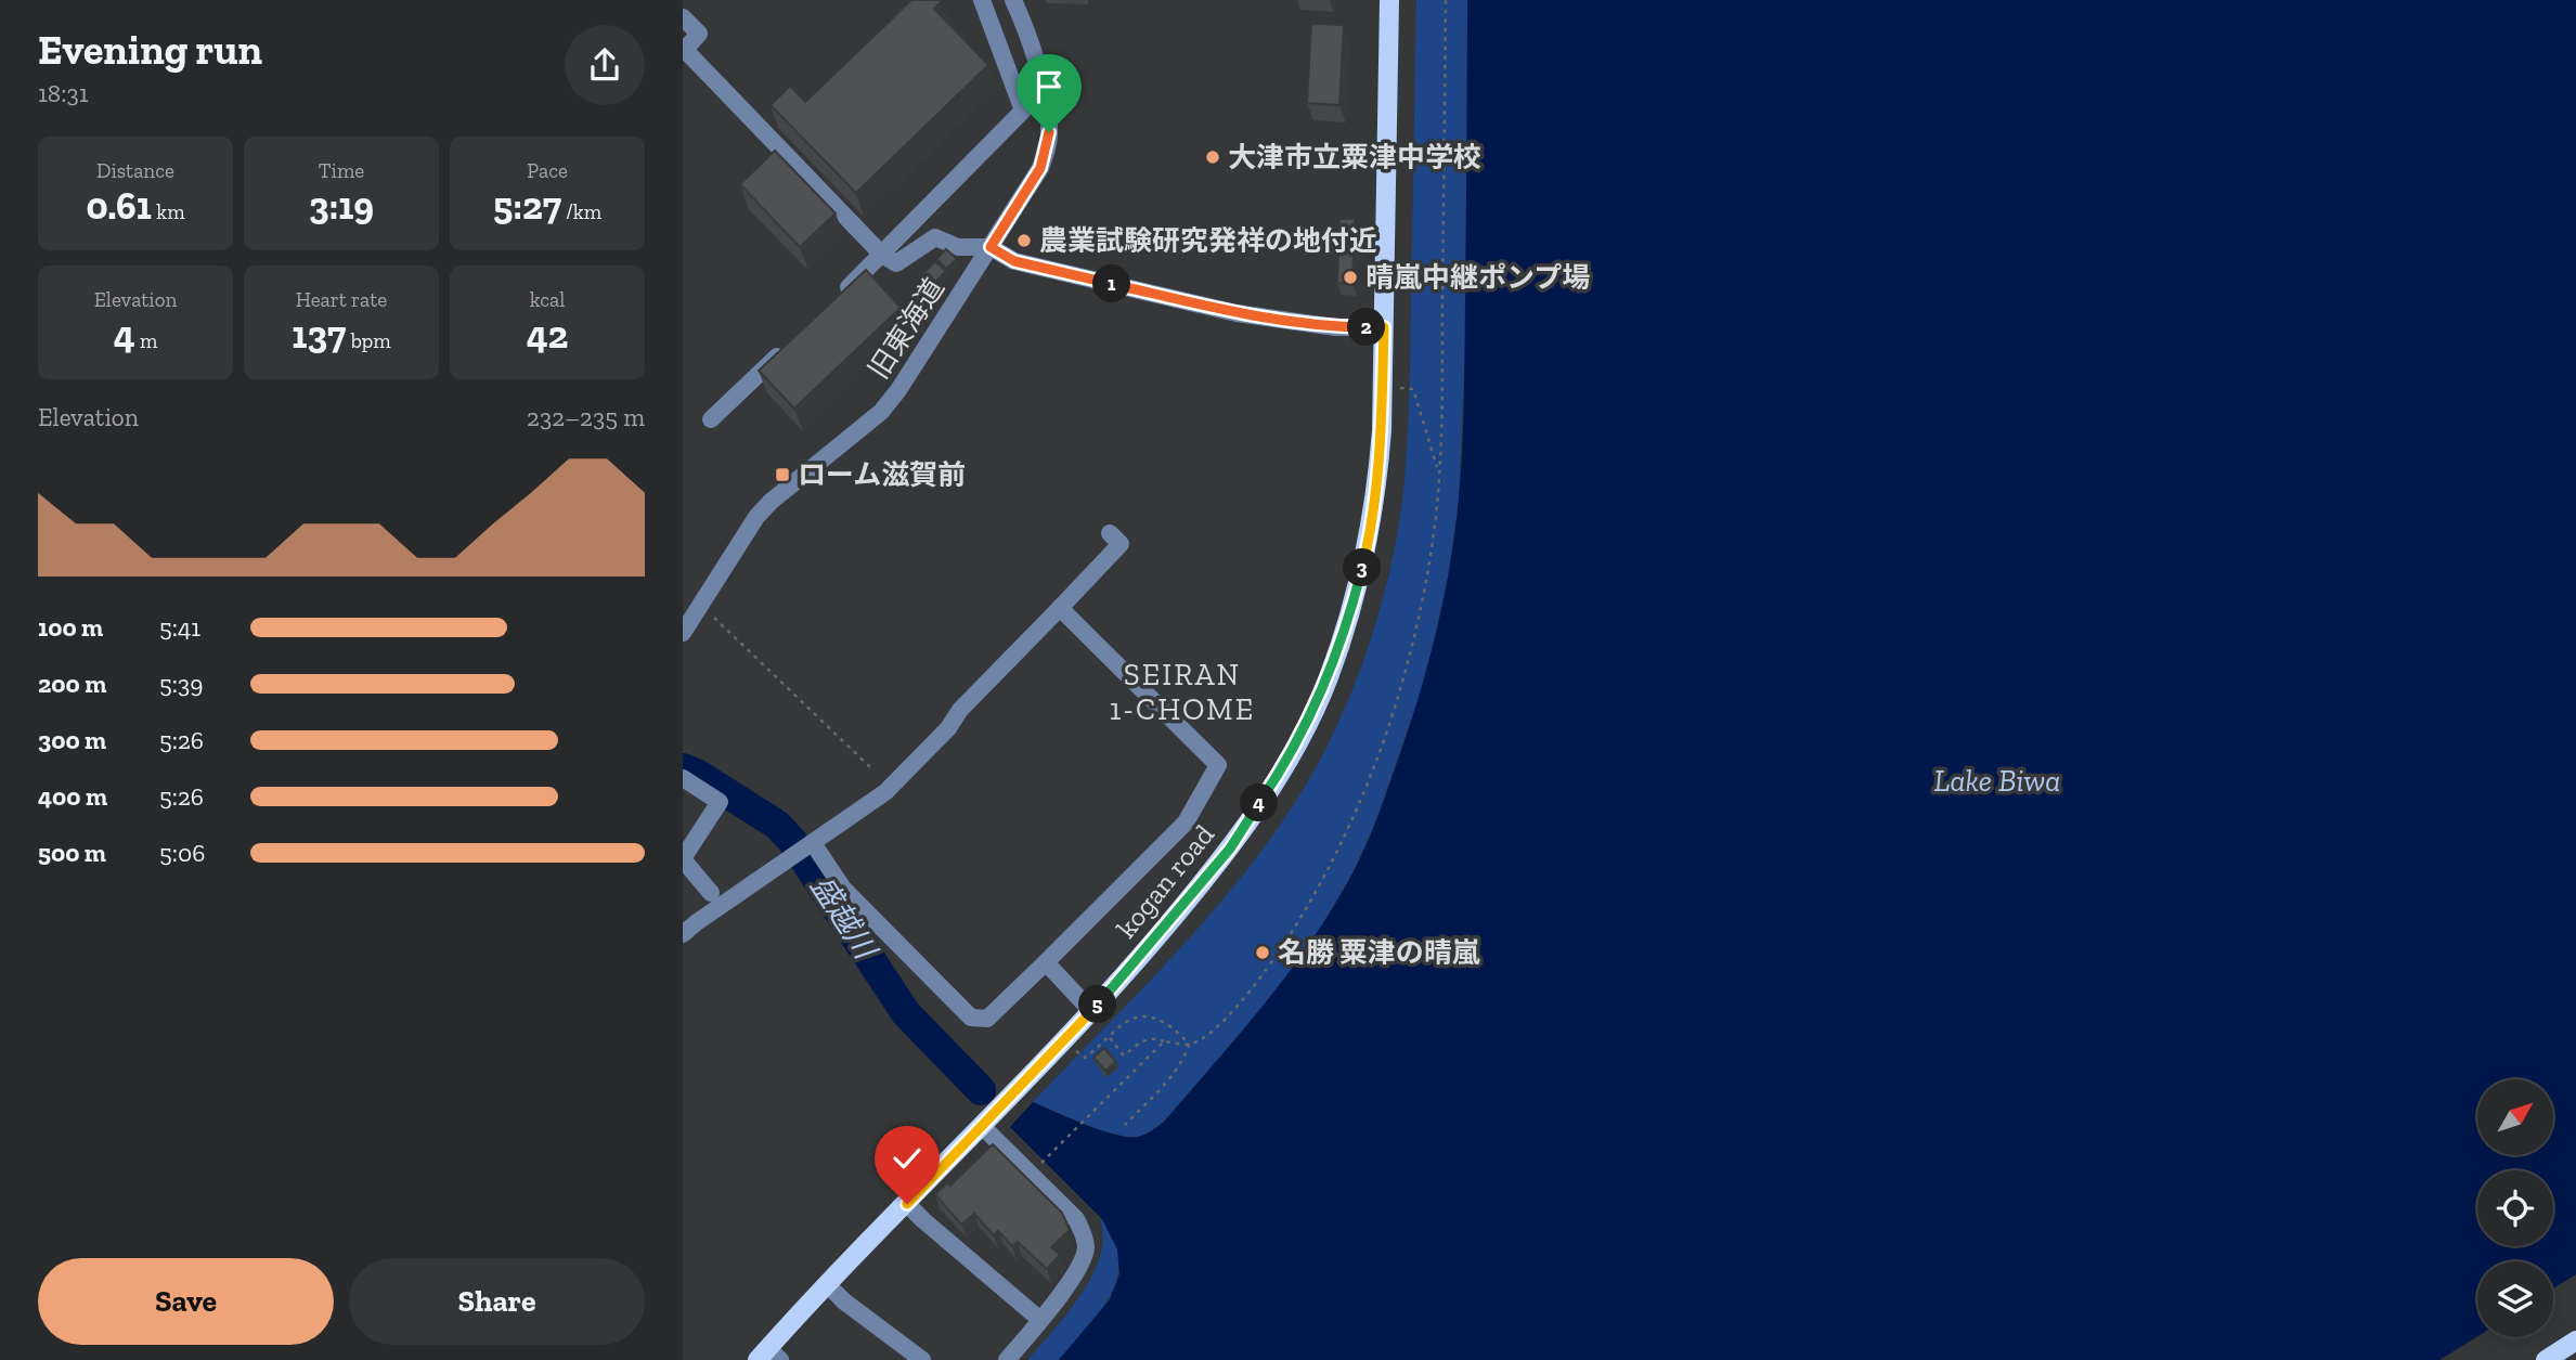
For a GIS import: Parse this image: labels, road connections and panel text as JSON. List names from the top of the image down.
{
  "streets": {
    "main road": ["kogan road"],
    "street": ["旧東海道"]
  },
  "districts": ["SEIRAN 1-CHOME"],
  "water": ["Lake Biwa", "盛越川"],
  "places": {
    "other": [
      "大津市立粟津中学校",
      "農業試験研究発祥の地付近",
      "晴嵐中継ポンプ場",
      "名勝 粟津の晴嵐"
    ],
    "transit": ["ローム滋賀前"]
  },
  "north": "top right",
  "page": {
    "heading": ["Evening run", "18:31"],
    "stats": [
      ["Distance", "0.61 km"],
      ["Time", "3:19"],
      ["Pace", "5:27 /km"],
      ["Elevation", "4 m"],
      ["Heart rate", "137 bpm"],
      ["kcal", "42"]
    ],
    "pins": [
      "1",
      "2",
      "3",
      "4",
      "5"
    ],
    "chart": ["Elevation", "232–235 m"],
    "list": [
      {
        "name": "100 m",
        "note": "5:41"
      },
      {
        "name": "200 m",
        "note": "5:39"
      },
      {
        "name": "300 m",
        "note": "5:26"
      },
      {
        "name": "400 m",
        "note": "5:26"
      },
      {
        "name": "500 m",
        "note": "5:06"
      }
    ],
    "buttons": ["Save", "Share"]
  }
}
